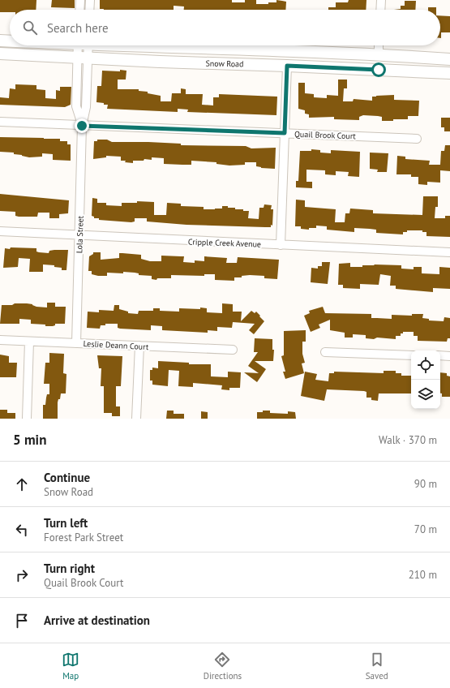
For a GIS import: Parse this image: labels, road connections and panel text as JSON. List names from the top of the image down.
{
  "streets": {
    "main road": ["Snow Road"],
    "street": [
      "Quail Brook Court",
      "Lola Street",
      "Cripple Creek Avenue",
      "Leslie Deann Court"
    ]
  },
  "crossings": [
    ["Snow Road", "Lola Street"],
    ["Quail Brook Court", "Lola Street"],
    ["Lola Street", "Cripple Creek Avenue"],
    ["Lola Street", "Leslie Deann Court"]
  ],
  "page": {
    "search": "Search here",
    "heading": ["5 min", "Walk · 370 m"],
    "list": [
      ["Continue", "Snow Road", "90 m"],
      ["Turn left", "Forest Park Street", "70 m"],
      ["Turn right", "Quail Brook Court", "210 m"],
      "Arrive at destination"
    ],
    "nav": ["Map", "Directions", "Saved"]
  }
}
